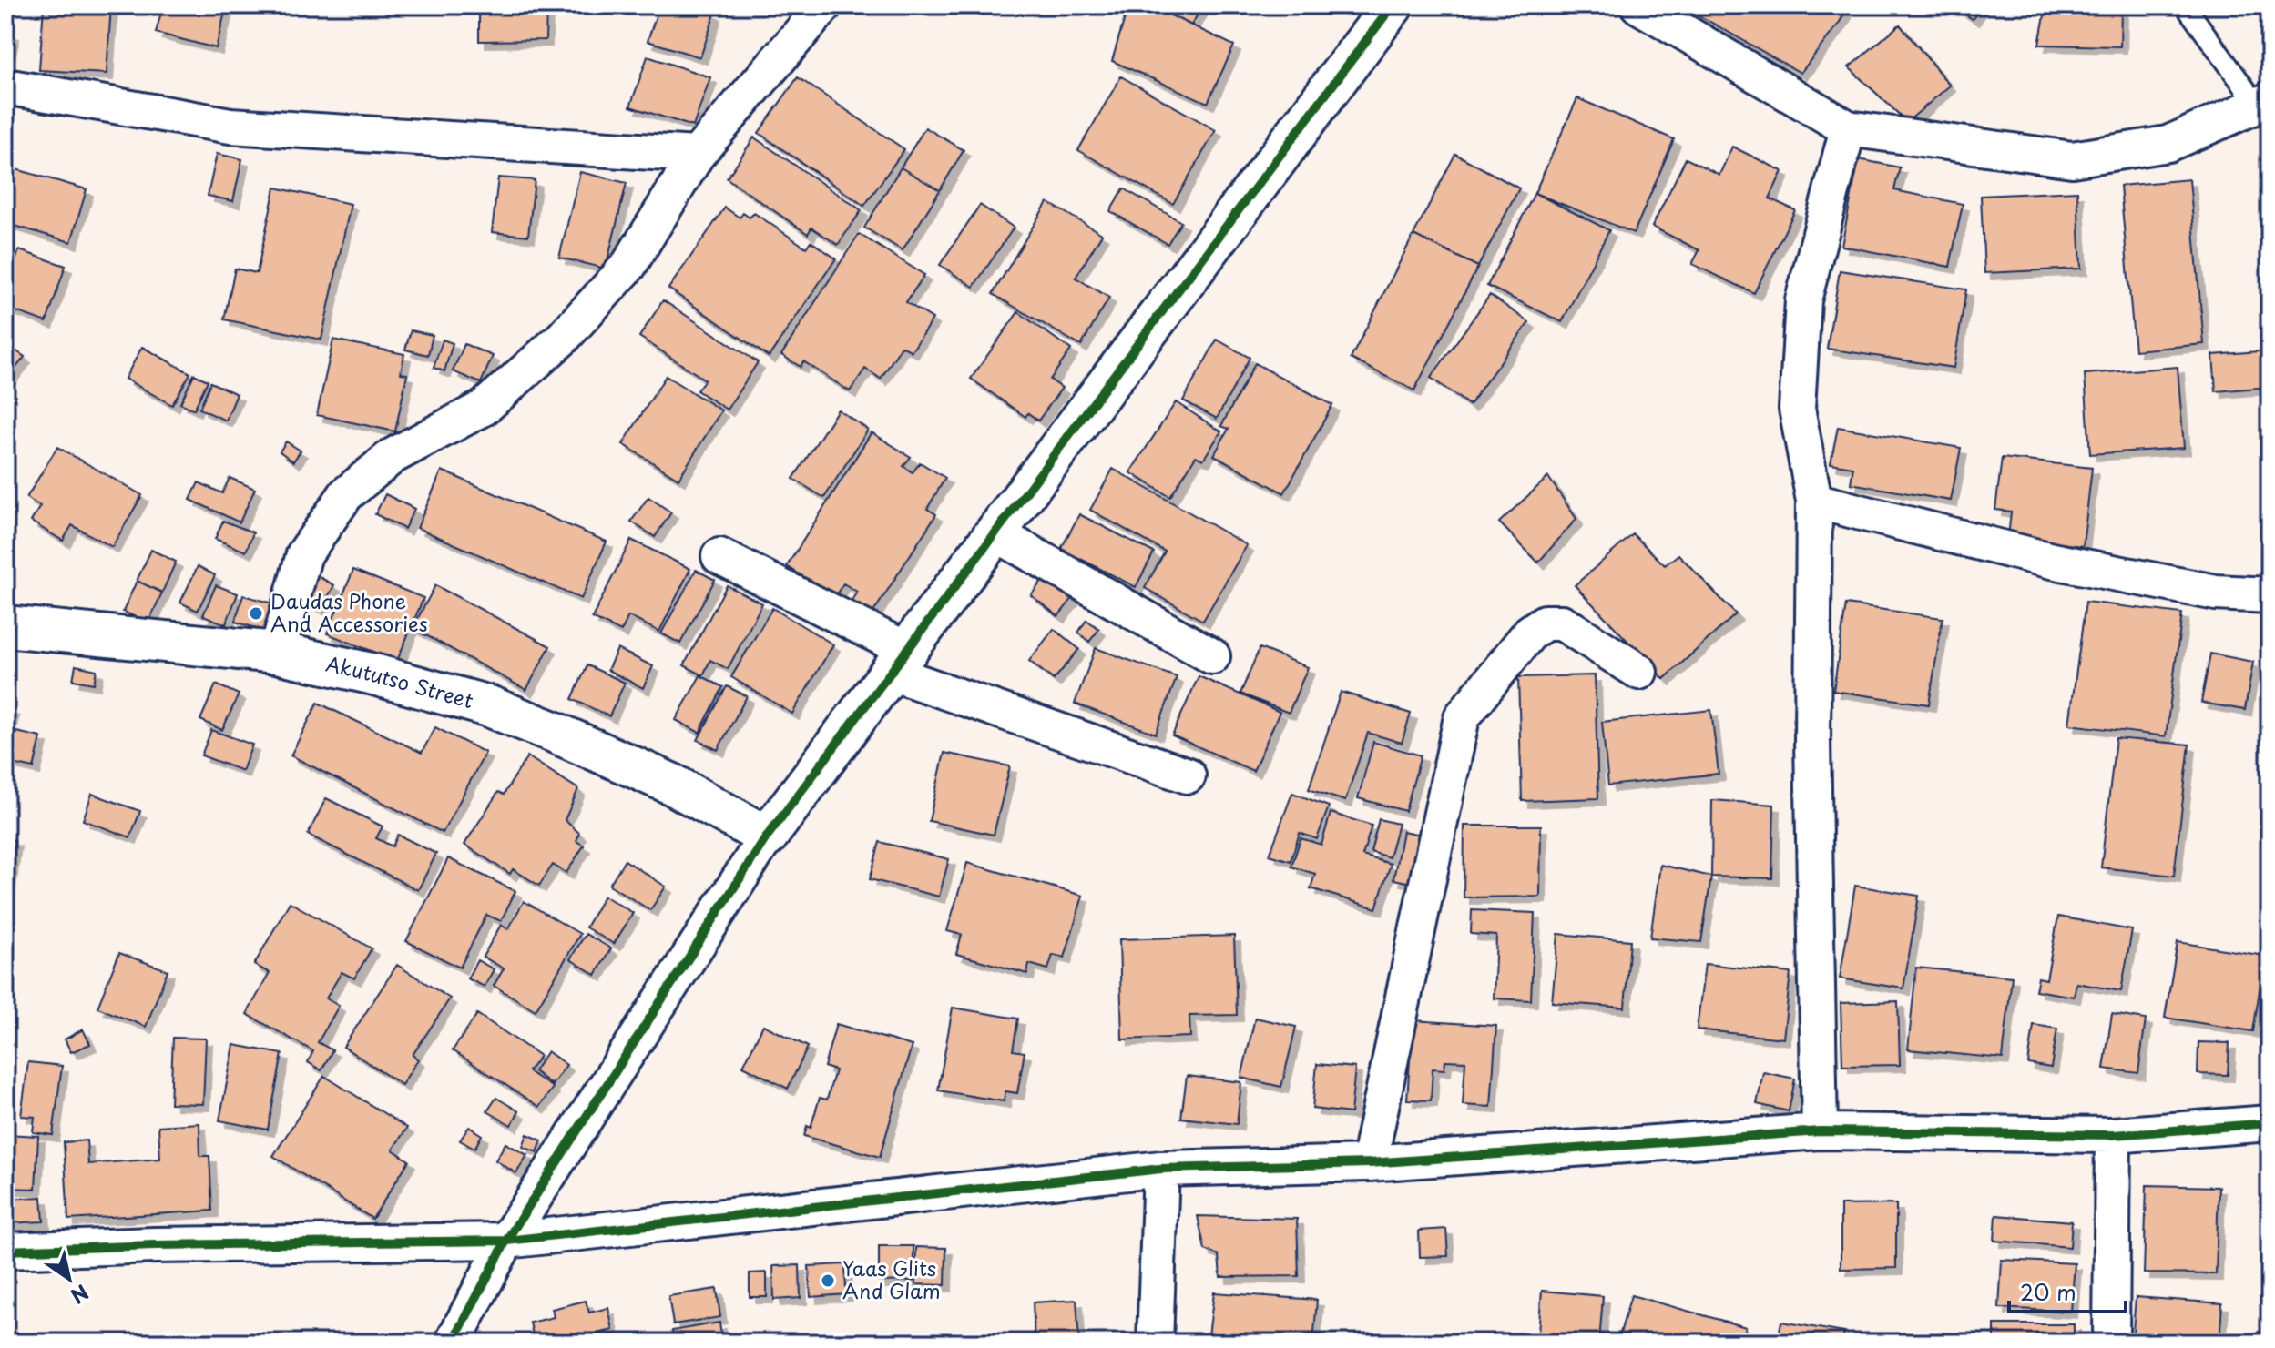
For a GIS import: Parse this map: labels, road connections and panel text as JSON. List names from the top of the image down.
{
  "streets": {
    "street": ["Akututso Street"]
  },
  "places": ["Daudas Phone And Accessories", "Yaas Glits And Glam"],
  "scale_bar": "20 m",
  "north": "bottom right"
}
